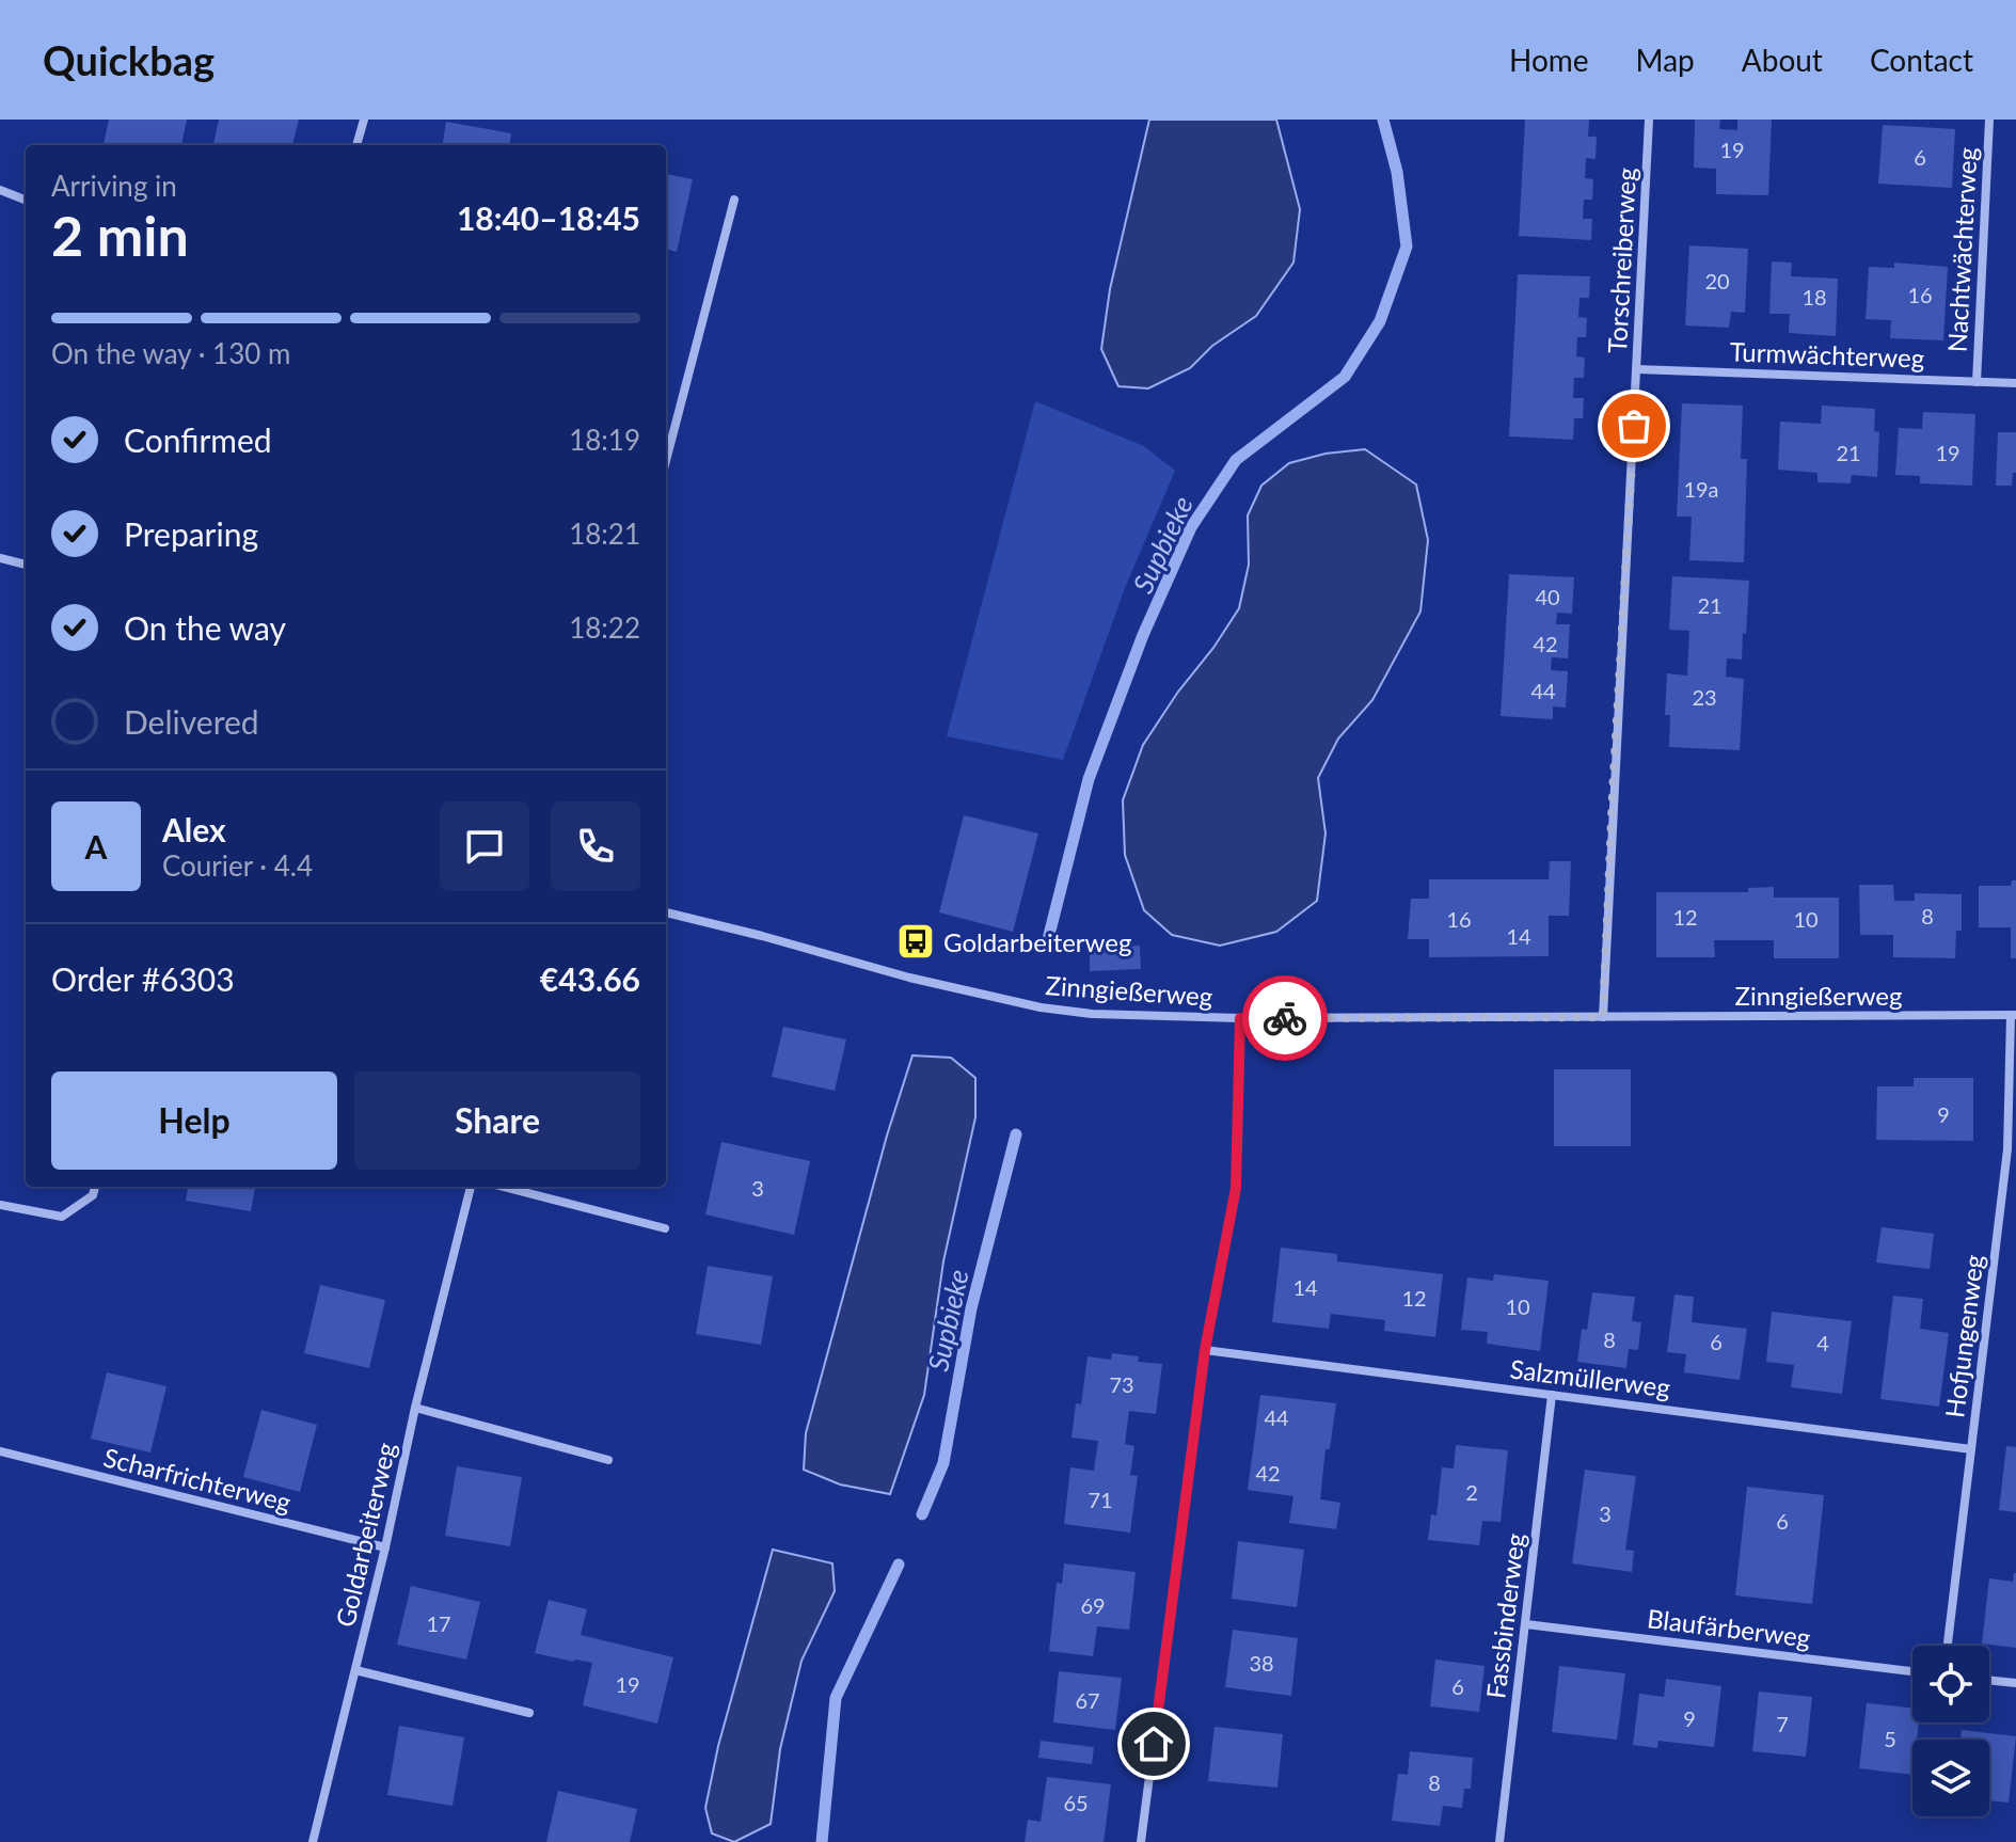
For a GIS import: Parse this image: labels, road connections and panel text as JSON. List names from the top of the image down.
{
  "streets": {
    "street": [
      "Nachtwächterweg",
      "Torschreiberweg",
      "Turmwächterweg",
      "Zinngießerweg",
      "Hofjungenweg",
      "Salzmüllerweg",
      "Scharfrichterweg",
      "Goldarbeiterweg",
      "Fassbinderweg",
      "Blaufärberweg"
    ]
  },
  "crossings": [
    ["Nachtwächterweg", "Turmwächterweg"],
    ["Torschreiberweg", "Turmwächterweg"],
    ["Torschreiberweg", "Zinngießerweg"],
    ["Zinngießerweg", "Hofjungenweg"],
    ["Hofjungenweg", "Salzmüllerweg"],
    ["Salzmüllerweg", "Fassbinderweg"],
    ["Scharfrichterweg", "Goldarbeiterweg"],
    ["Fassbinderweg", "Blaufärberweg"]
  ],
  "water": ["Supbieke"],
  "places": {
    "bus stop": ["Goldarbeiterweg"]
  },
  "house_numbers": [
    "19",
    "6",
    "20",
    "16",
    "18",
    "21",
    "19",
    "19a",
    "40",
    "21",
    "42",
    "44",
    "23",
    "8",
    "12",
    "16",
    "10",
    "14",
    "9",
    "3",
    "14",
    "12",
    "10",
    "8",
    "6",
    "4",
    "73",
    "44",
    "42",
    "2",
    "71",
    "3",
    "6",
    "69",
    "17",
    "38",
    "19",
    "6",
    "67",
    "9",
    "7",
    "5",
    "8",
    "65"
  ],
  "page": {
    "header": "Quickbag",
    "nav": [
      "Home",
      "Map",
      "About",
      "Contact"
    ],
    "heading": ["2 min", "Arriving in", "18:40–18:45"],
    "panel": [
      "Alex",
      "Courier · 4.4",
      "Order #6303",
      "€43.66"
    ],
    "bar": "On the way · 130 m",
    "list": [
      ["Confirmed", "18:19"],
      ["Preparing", "18:21"],
      ["On the way", "18:22"],
      "Delivered"
    ],
    "round": "A",
    "buttons": ["Help", "Share"]
  }
}
